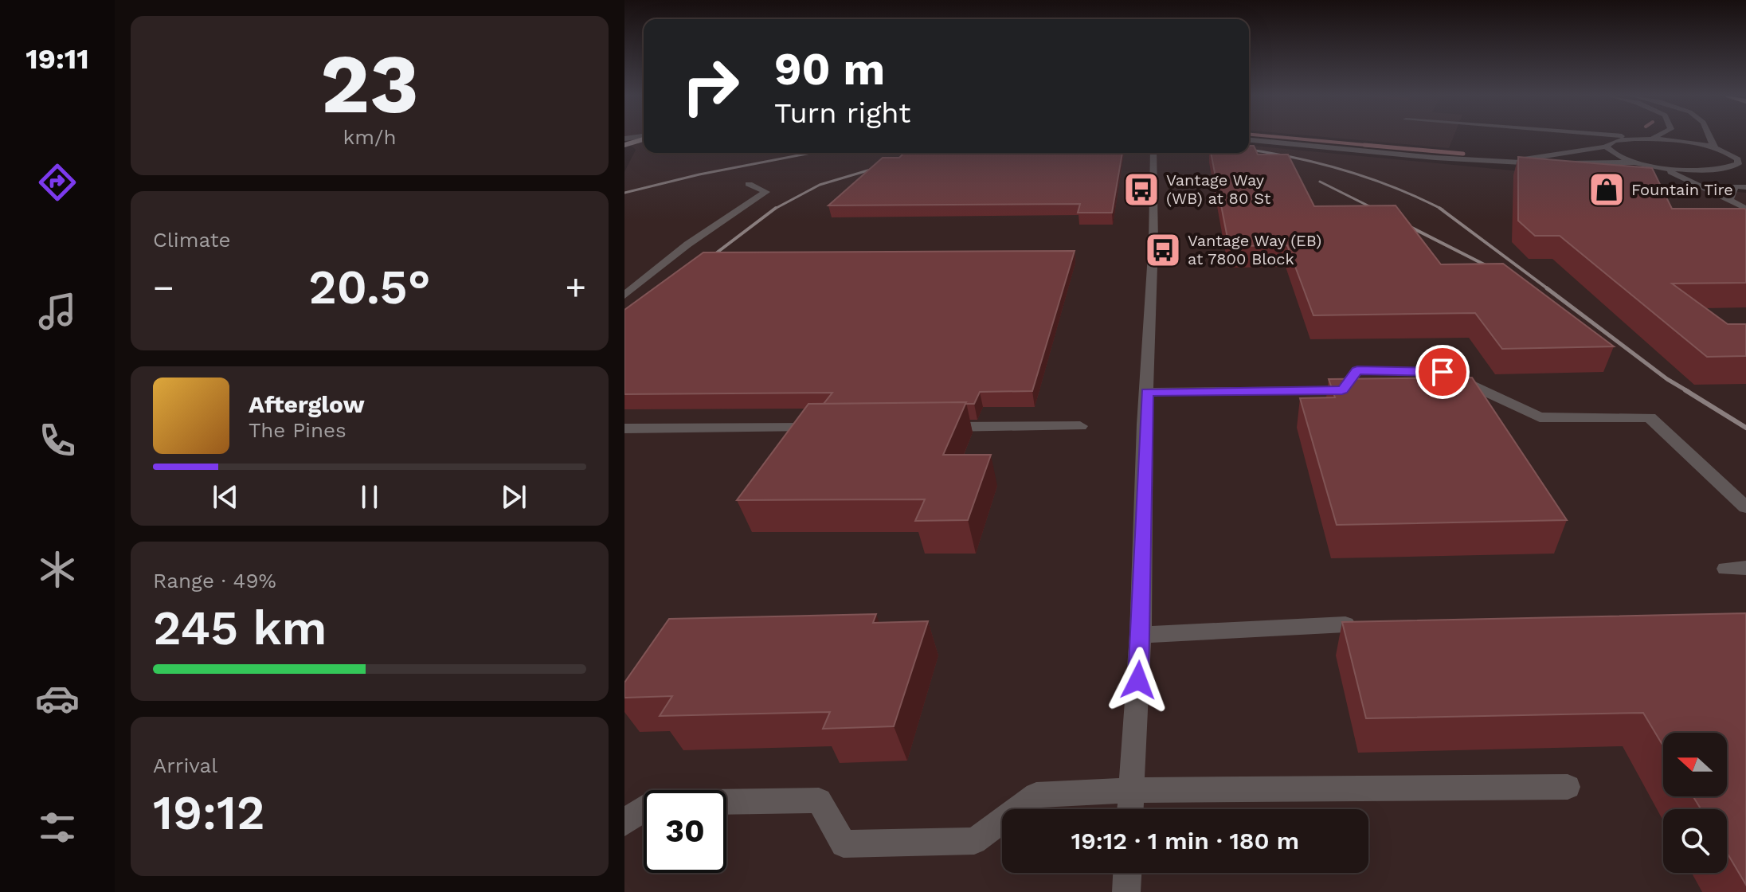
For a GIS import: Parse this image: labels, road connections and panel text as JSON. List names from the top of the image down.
{
  "places": {
    "bus stop": ["Vantage Way (WB) at 80 St", "Vantage Way (EB) at 7800 Block"],
    "shop": ["Fountain Tire"]
  },
  "north": "left",
  "page": {
    "tabs": "19:11",
    "tile": [
      ["23", "km/h"],
      "Climate",
      ["Range · 49%", "245 km"],
      ["Arrival", "19:12"]
    ],
    "turn": ["90 m", "Turn right"],
    "heat": ["−", "20.5°", "+"],
    "song": ["Afterglow", "The Pines"],
    "limit": "30",
    "trip": "19:12 · 1 min · 180 m"
  }
}
